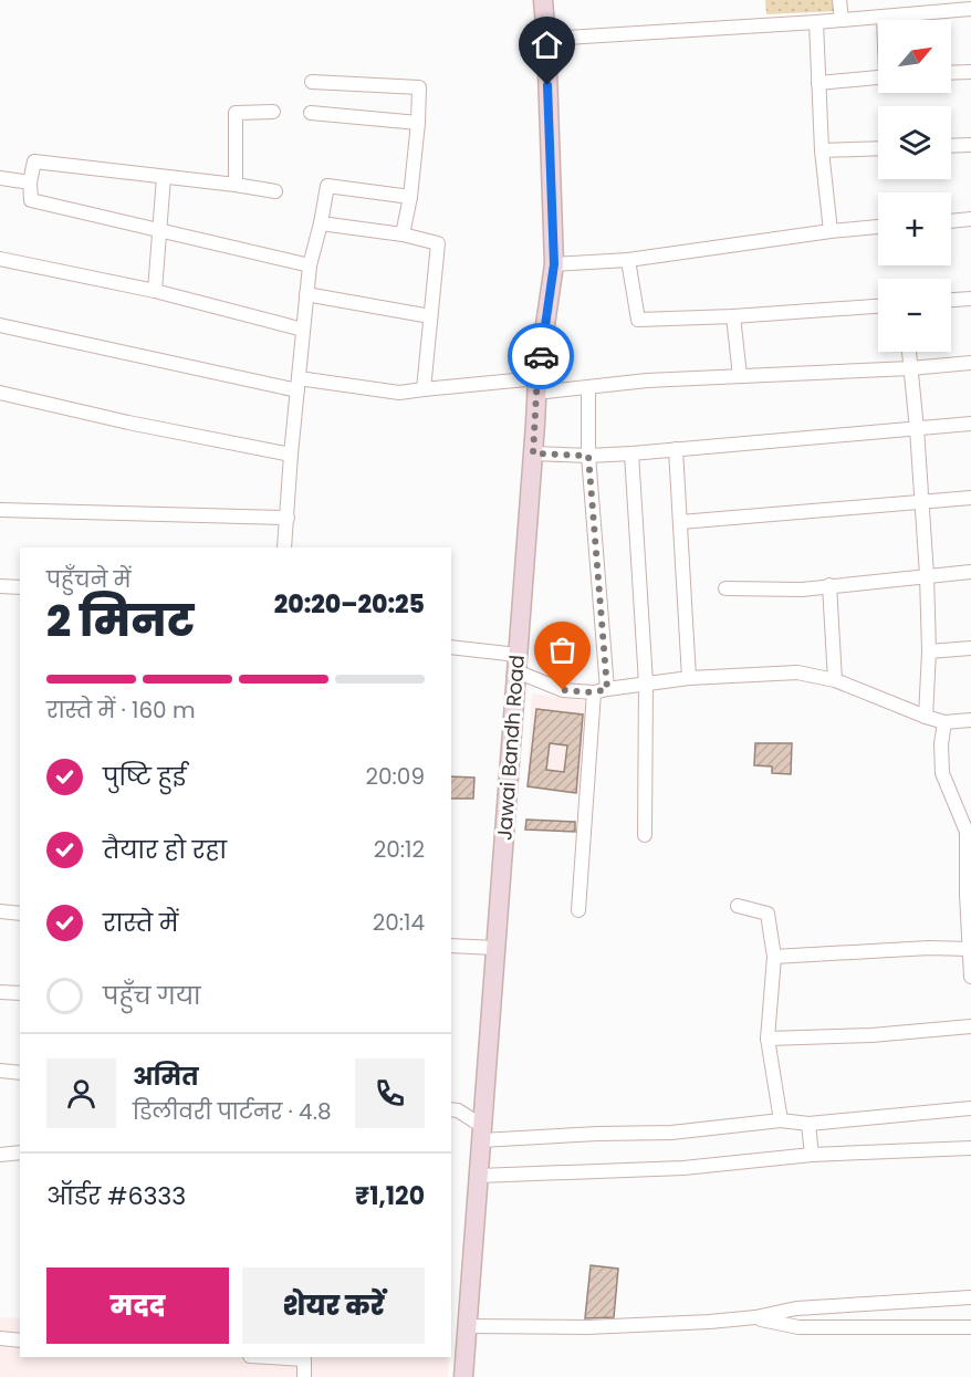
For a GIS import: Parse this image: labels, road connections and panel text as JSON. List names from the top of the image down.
{
  "streets": {
    "street": ["Jawai Bandh Road"]
  },
  "north": "top right",
  "page": {
    "map_buttons": ["+", "−"],
    "heading": ["2 मिनट", "पहुँचने में", "20:20–20:25"],
    "panel": [
      "अमित",
      "डिलीवरी पार्टनर · 4.8",
      "ऑर्डर #6333",
      "₹1,120"
    ],
    "bar": "रास्ते में · 160 m",
    "list": [
      ["पुष्टि हुई", "20:09"],
      ["तैयार हो रहा", "20:12"],
      ["रास्ते में", "20:14"],
      "पहुँच गया"
    ],
    "buttons": ["मदद", "शेयर करें"]
  }
}
